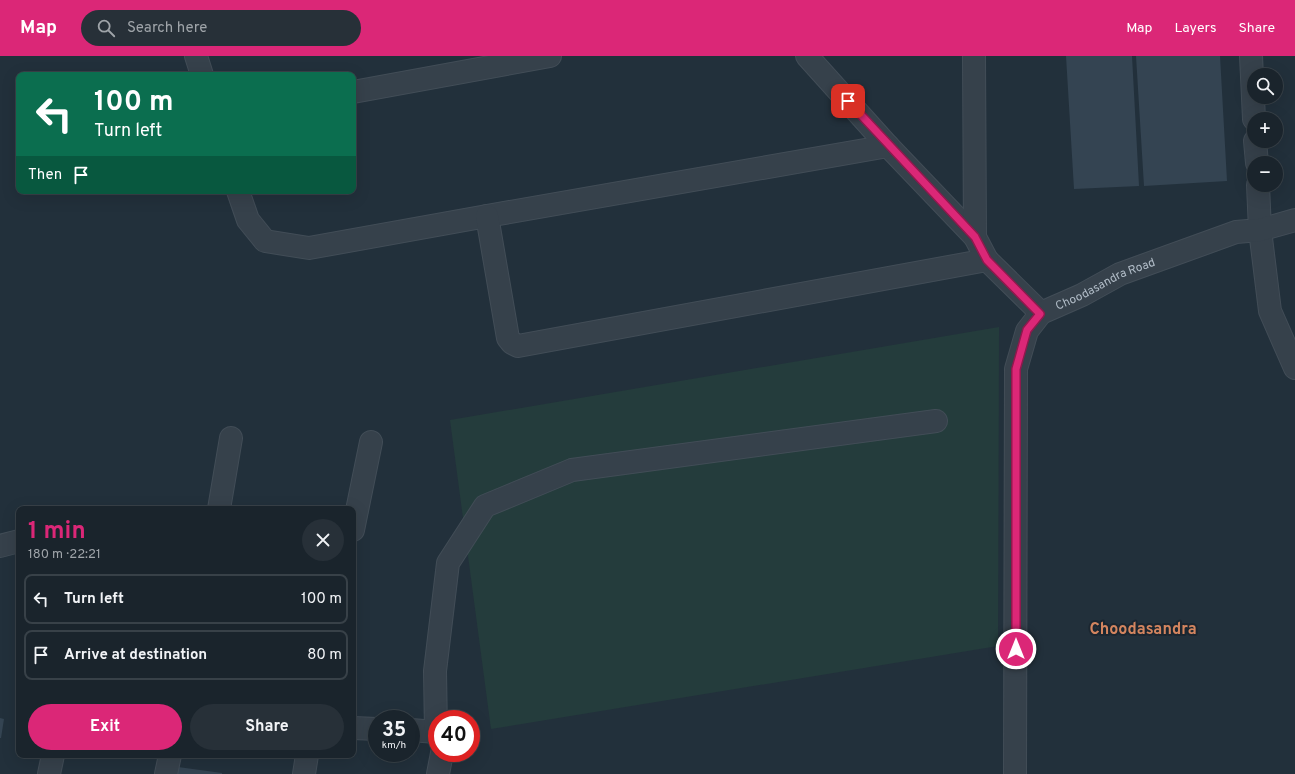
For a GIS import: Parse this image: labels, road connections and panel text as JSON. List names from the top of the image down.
{
  "streets": {
    "street": ["Choodasandra Road"]
  },
  "districts": ["Choodasandra"],
  "page": {
    "header": "Map",
    "search": "Search here",
    "nav": ["Map", "Layers", "Share"],
    "map_buttons": ["+", "−"],
    "turn": ["100 m", "Turn left"],
    "then": "Then",
    "heading": ["1 min", "180 m · 22:21"],
    "list": [
      {
        "name": "Turn left",
        "value": "100 m"
      },
      {
        "name": "Arrive at destination",
        "value": "80 m"
      }
    ],
    "buttons": ["Exit", "Share"],
    "speed": "35 km/h",
    "limit": "40"
  }
}
